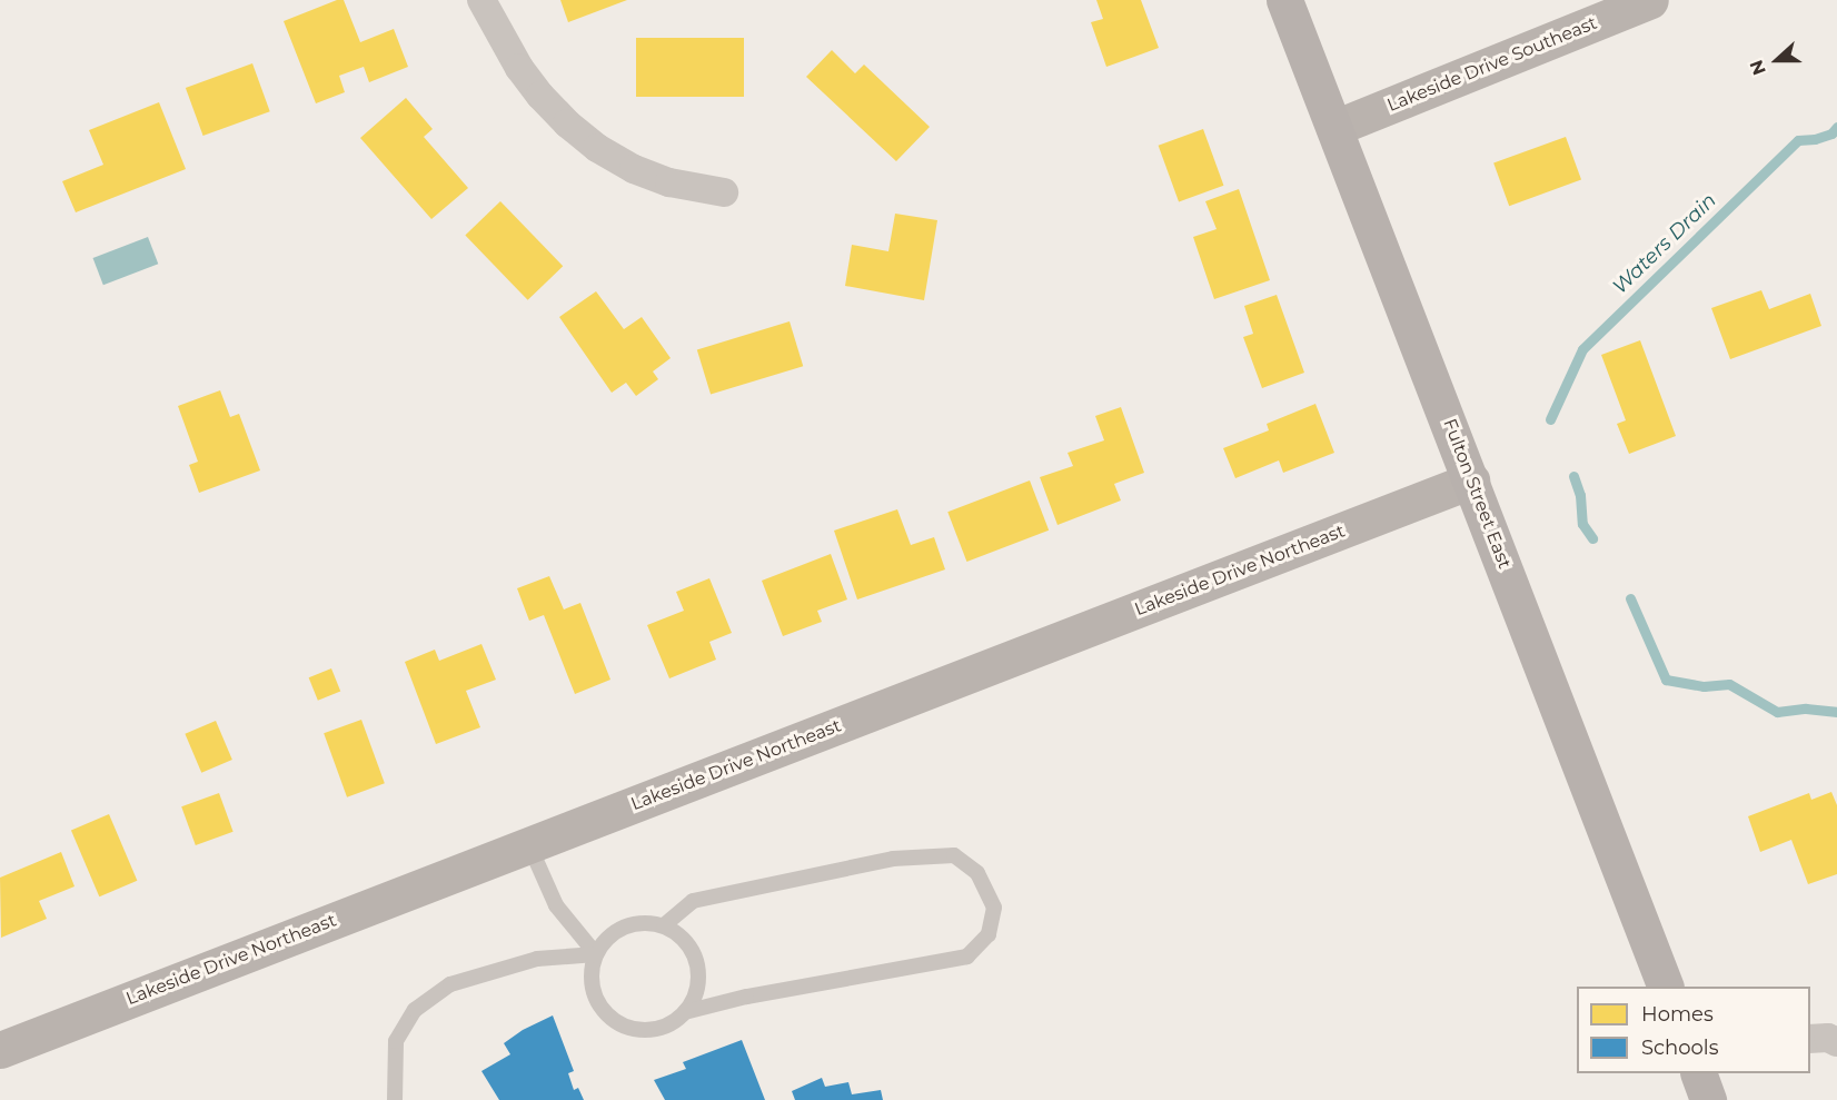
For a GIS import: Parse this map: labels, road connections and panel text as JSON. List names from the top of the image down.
{
  "streets": {
    "main road": ["Fulton Street East"],
    "street": ["Lakeside Drive Southeast", "Lakeside Drive Northeast"]
  },
  "crossings": [
    ["Lakeside Drive Southeast", "Fulton Street East"],
    ["Fulton Street East", "Lakeside Drive Northeast"]
  ],
  "water": ["Waters Drain"],
  "legend": ["Homes", "Schools"],
  "north": "left"
}
